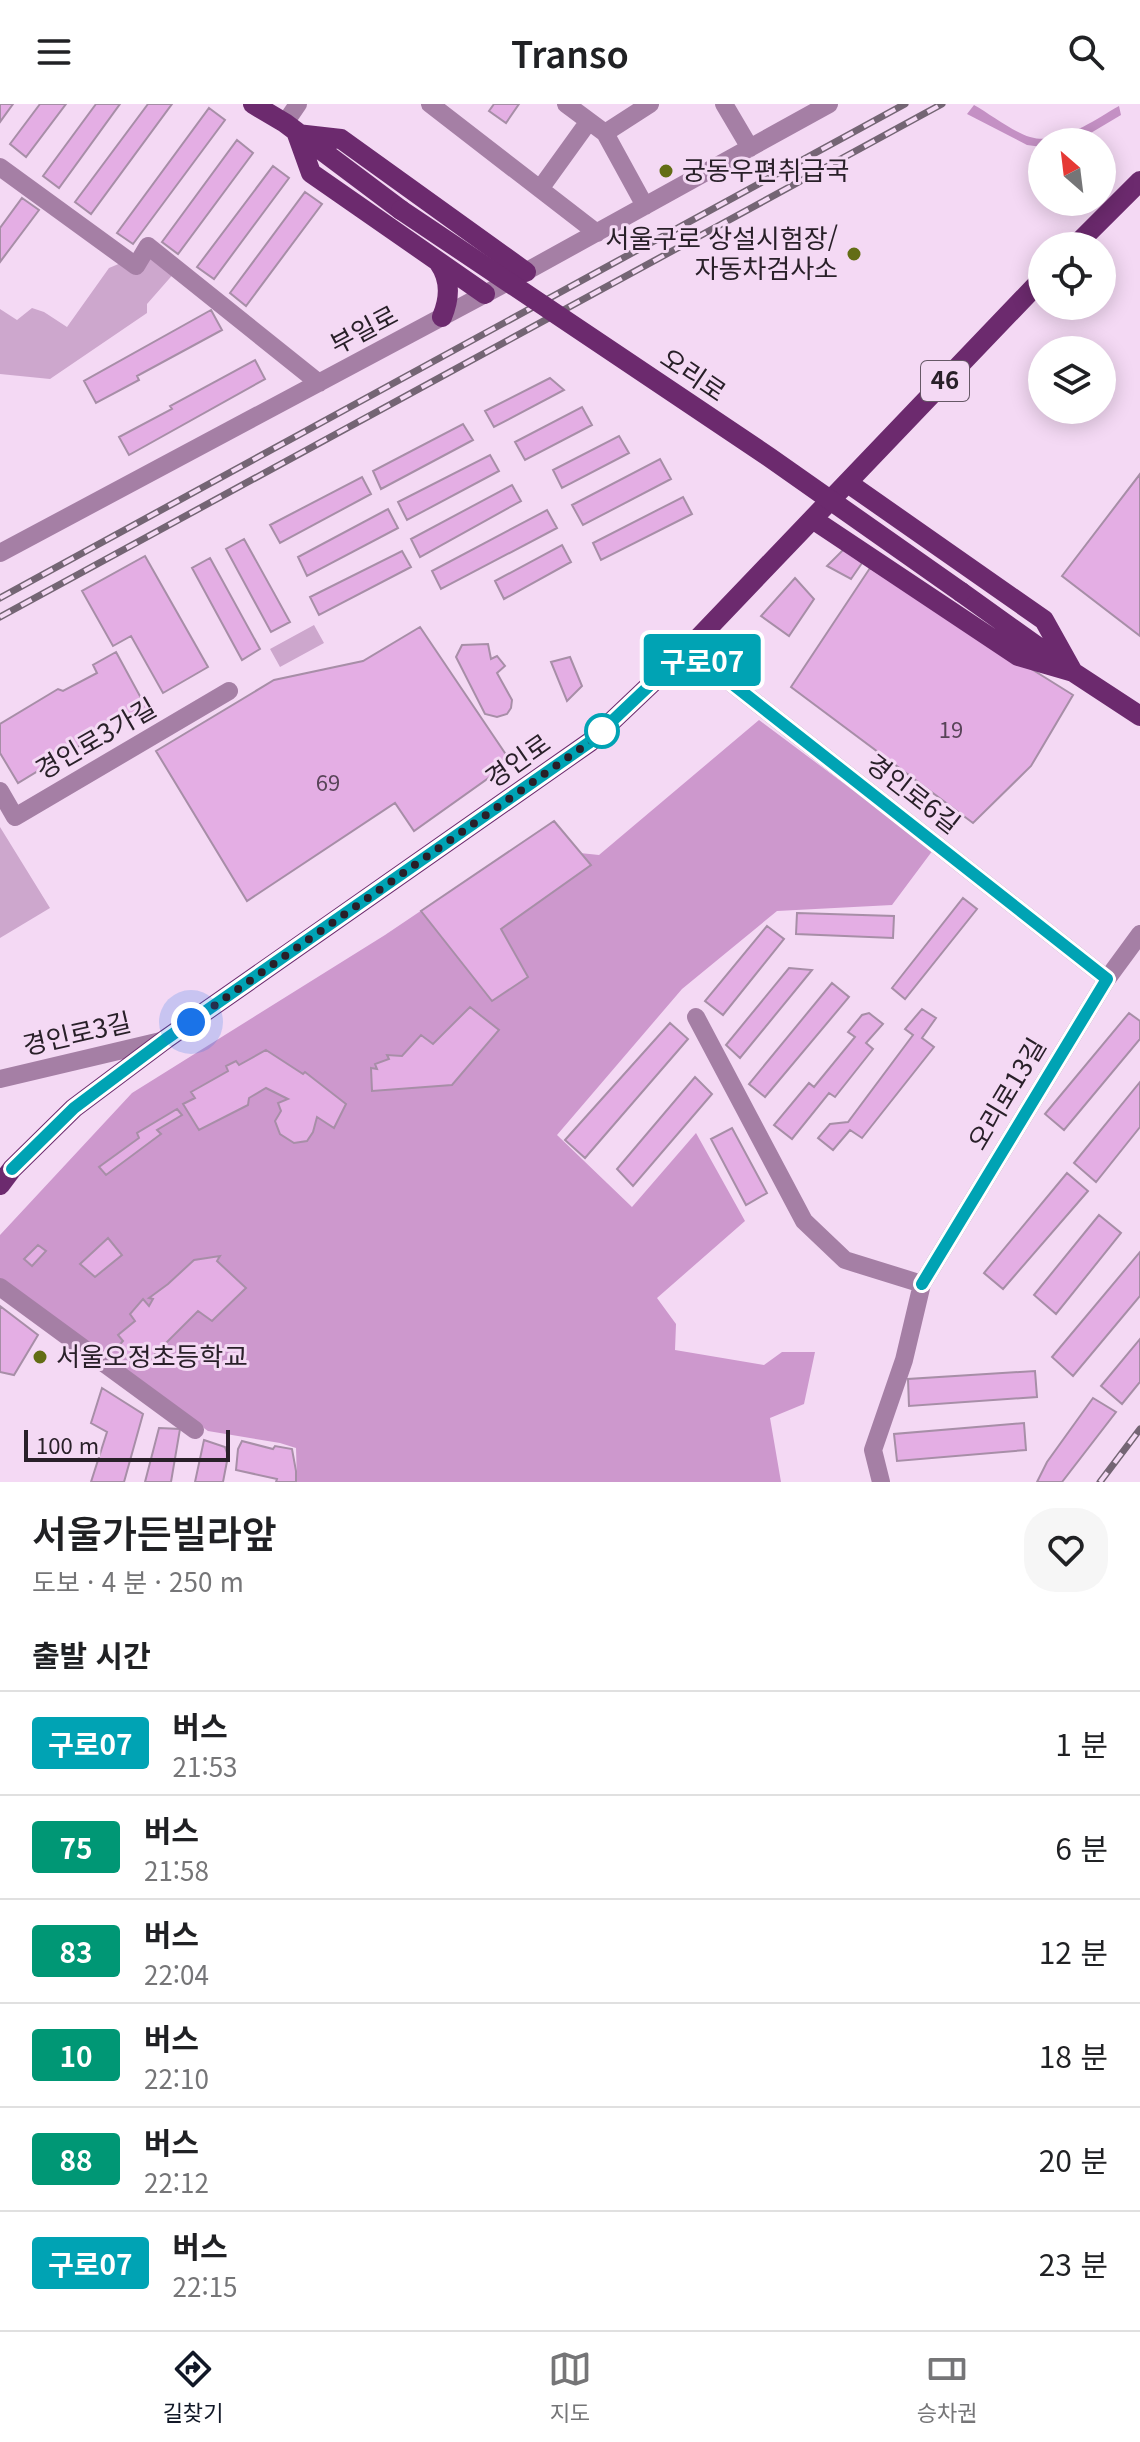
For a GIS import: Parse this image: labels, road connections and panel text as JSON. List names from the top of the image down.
{
  "streets": {
    "main road": ["오리로", "46", "경인로"],
    "street": [
      "부일로",
      "경인로3가길",
      "경인로6길",
      "경인로3길",
      "오리로13길"
    ]
  },
  "crossings": [
    ["오리로", "경인로"],
    ["경인로", "경인로6길"],
    ["경인로", "경인로3길"],
    ["경인로6길", "오리로13길"]
  ],
  "places": ["궁동우편취급국", "서울구로 상설시험장/ 자동차검사소", "서울오정초등학교"],
  "lines": ["bus line 구로07"],
  "house_numbers": ["19", "69"],
  "scale_bar": "100 m",
  "north": "top left",
  "page": {
    "header": "Transo",
    "on_map": "구로07",
    "scale": "100 m",
    "heading": [
      ["서울가든빌라앞", "도보 · 4 분 · 250 m"],
      "출발 시간"
    ],
    "list": [
      {
        "mark": "구로07",
        "name": "버스",
        "note": "21:53",
        "value": "1 분"
      },
      {
        "mark": "75",
        "name": "버스",
        "note": "21:58",
        "value": "6 분"
      },
      {
        "mark": "83",
        "name": "버스",
        "note": "22:04",
        "value": "12 분"
      },
      {
        "mark": "10",
        "name": "버스",
        "note": "22:10",
        "value": "18 분"
      },
      {
        "mark": "88",
        "name": "버스",
        "note": "22:12",
        "value": "20 분"
      },
      {
        "mark": "구로07",
        "name": "버스",
        "note": "22:15",
        "value": "23 분"
      }
    ],
    "tabs": ["길찾기", "지도", "승차권"]
  }
}
